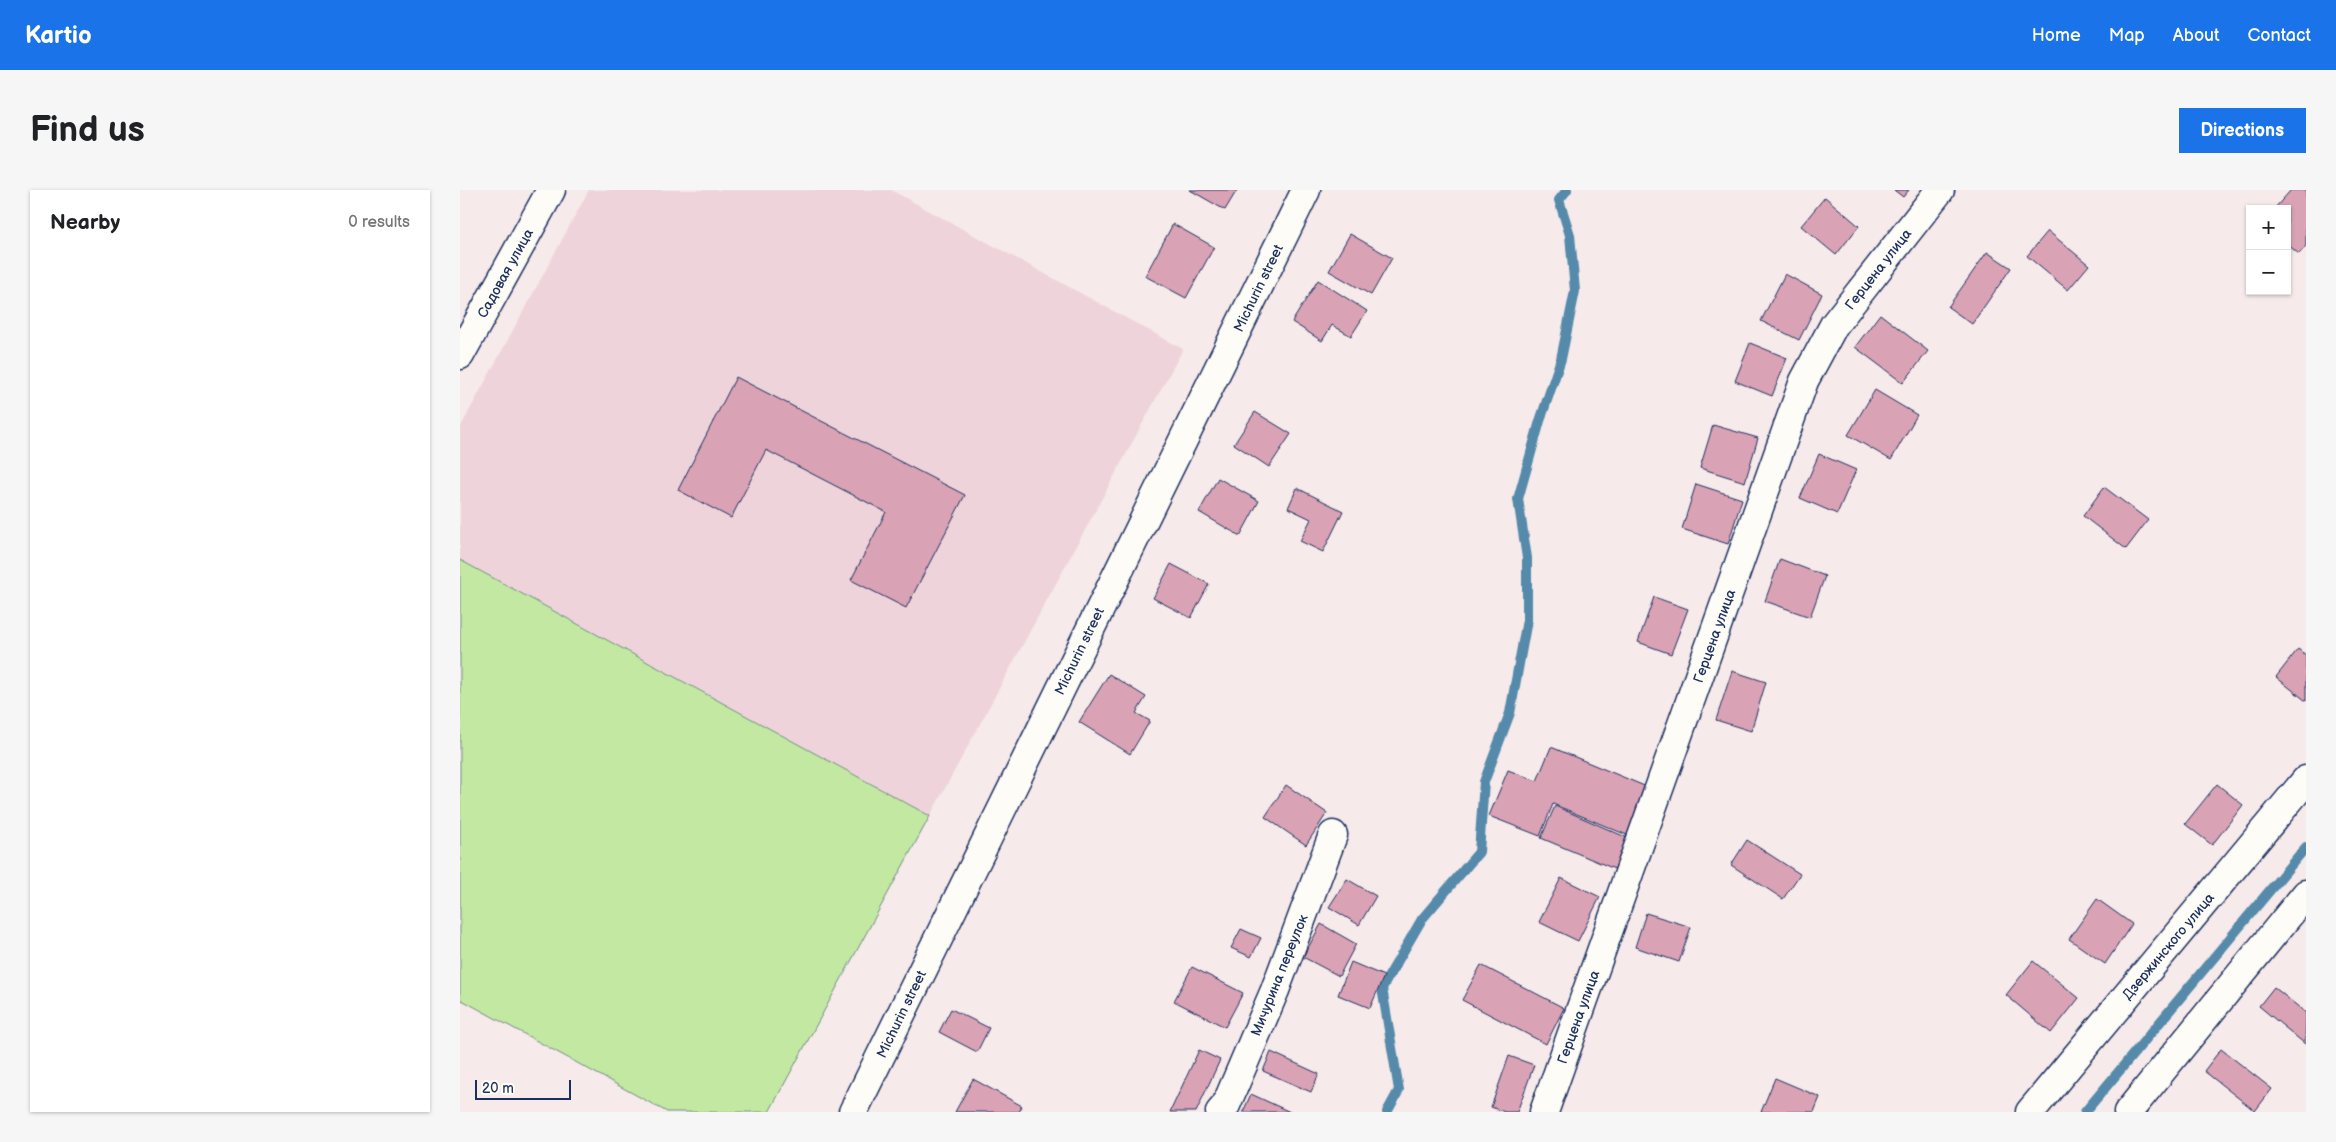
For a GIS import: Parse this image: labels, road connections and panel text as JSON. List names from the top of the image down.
{
  "streets": {
    "street": [
      "Герцена улица",
      "Садовая улица",
      "Michurin street",
      "Дзержинского улица",
      "Мичурина переулок"
    ]
  },
  "scale_bar": "20 m",
  "page": {
    "header": "Kartio",
    "nav": [
      "Home",
      "Map",
      "About",
      "Contact"
    ],
    "buttons": "Directions",
    "title": "Find us",
    "heading": ["Nearby", "0 results"],
    "map_buttons": ["+", "−"],
    "scale": "20 m"
  }
}
